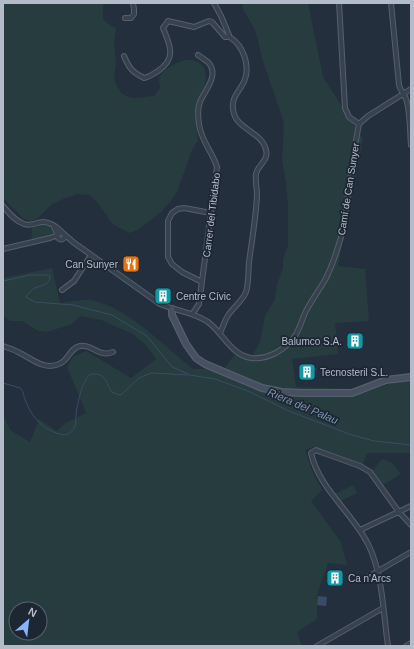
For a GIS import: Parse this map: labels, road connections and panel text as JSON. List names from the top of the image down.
{
  "streets": {
    "street": ["Camí de Can Sunyer", "Carrer del Tibidabo"]
  },
  "water": ["Riera del Palau"],
  "places": {
    "restaurant": ["Can Sunyer"],
    "building": [
      "Centre Cívic",
      "Balumco S.A.",
      "Tecnosteril S.L.",
      "Ca n'Arcs"
    ]
  },
  "north": "top right"
}
